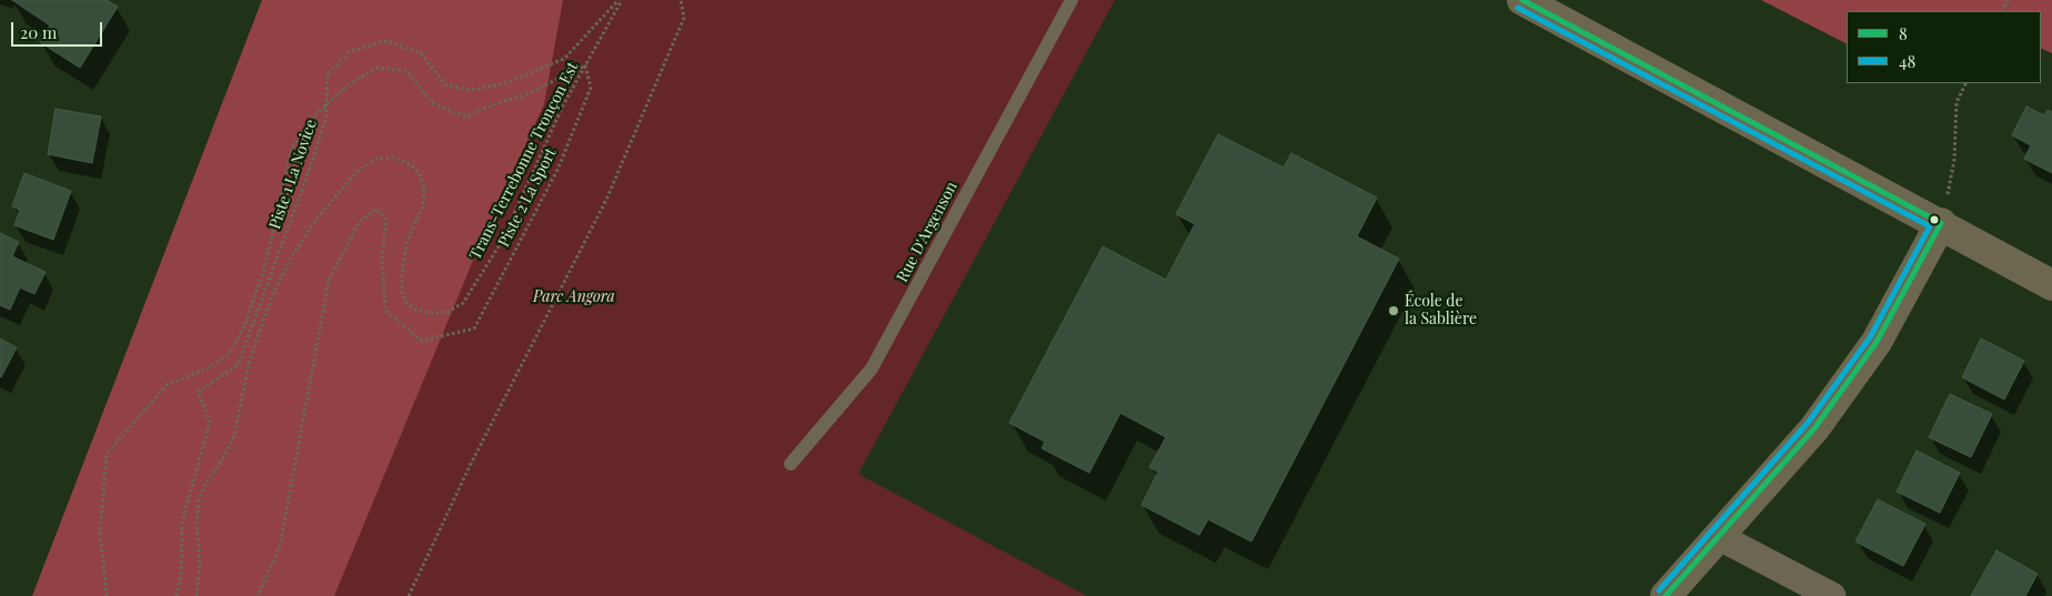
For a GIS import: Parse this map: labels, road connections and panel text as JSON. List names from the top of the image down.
{
  "streets": {
    "lane": ["Rue D'Argenson"],
    "path": ["Trans-Terrebonne Tronçon Est", "Piste 1 La Novice", "Piste 2 La Sport"]
  },
  "crossings": [
    ["Trans-Terrebonne Tronçon Est", "Piste 1 La Novice"],
    ["Trans-Terrebonne Tronçon Est", "Piste 2 La Sport"]
  ],
  "parks": ["Parc Angora"],
  "places": ["École de la Sablière"],
  "lines": ["transit line 8", "transit line 48"],
  "legend": ["8", "48"],
  "scale_bar": "20 m"
}
